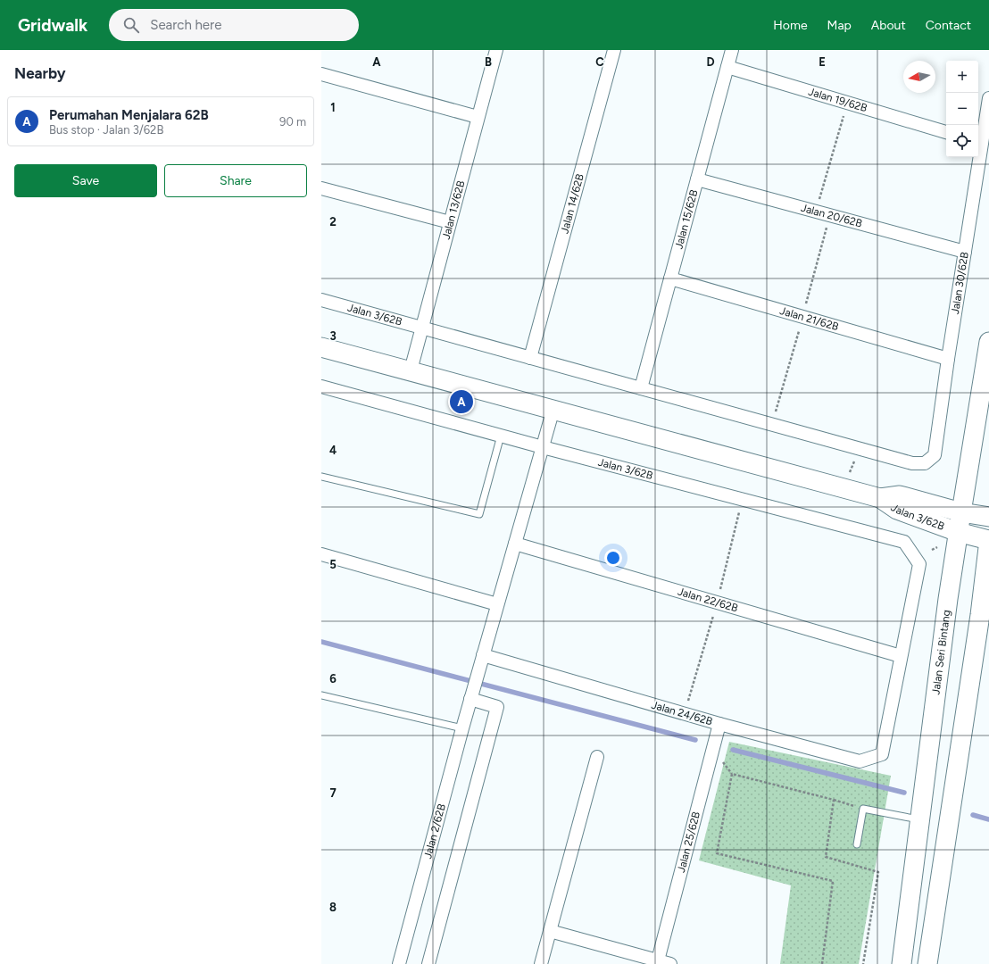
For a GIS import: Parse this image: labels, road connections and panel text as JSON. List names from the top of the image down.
{
  "streets": {
    "street": [
      "Jalan 19/62B",
      "Jalan 14/62B",
      "Jalan 13/62B",
      "Jalan 20/62B",
      "Jalan 15/62B",
      "Jalan 30/62B",
      "Jalan 3/62B",
      "Jalan 21/62B",
      "Jalan 22/62B",
      "Jalan Seri Bintang",
      "Jalan 24/62B",
      "Jalan 2/62B",
      "Jalan 25/62B"
    ]
  },
  "crossings": [
    ["Jalan 19/62B", "Jalan 15/62B"],
    ["Jalan 14/62B", "Jalan 3/62B"],
    ["Jalan 13/62B", "Jalan 3/62B"],
    ["Jalan 20/62B", "Jalan 15/62B"],
    ["Jalan 20/62B", "Jalan 30/62B"],
    ["Jalan 15/62B", "Jalan 3/62B"],
    ["Jalan 15/62B", "Jalan 21/62B"],
    ["Jalan 30/62B", "Jalan 3/62B"],
    ["Jalan 30/62B", "Jalan 21/62B"],
    ["Jalan 3/62B", "Jalan 22/62B"],
    ["Jalan 3/62B", "Jalan Seri Bintang"],
    ["Jalan 3/62B", "Jalan 24/62B"],
    ["Jalan 3/62B", "Jalan 2/62B"],
    ["Jalan 22/62B", "Jalan 24/62B"],
    ["Jalan 22/62B", "Jalan 2/62B"],
    ["Jalan 24/62B", "Jalan 2/62B"],
    ["Jalan 24/62B", "Jalan 25/62B"]
  ],
  "north": "left",
  "page": {
    "header": "Gridwalk",
    "search": "Search here",
    "nav": [
      "Home",
      "Map",
      "About",
      "Contact"
    ],
    "heading": "Nearby",
    "map_buttons": ["+", "−"],
    "list": [
      {
        "mark": "A",
        "name": "Perumahan Menjalara 62B",
        "note": "Bus stop · Jalan 3/62B",
        "value": "90 m"
      }
    ],
    "buttons": ["Save", "Share"],
    "pins": "A"
  },
  "grid": {
    "columns": [
      "A",
      "B",
      "C",
      "D",
      "E"
    ],
    "rows": [
      "1",
      "2",
      "3",
      "4",
      "5",
      "6",
      "7",
      "8"
    ]
  }
}
